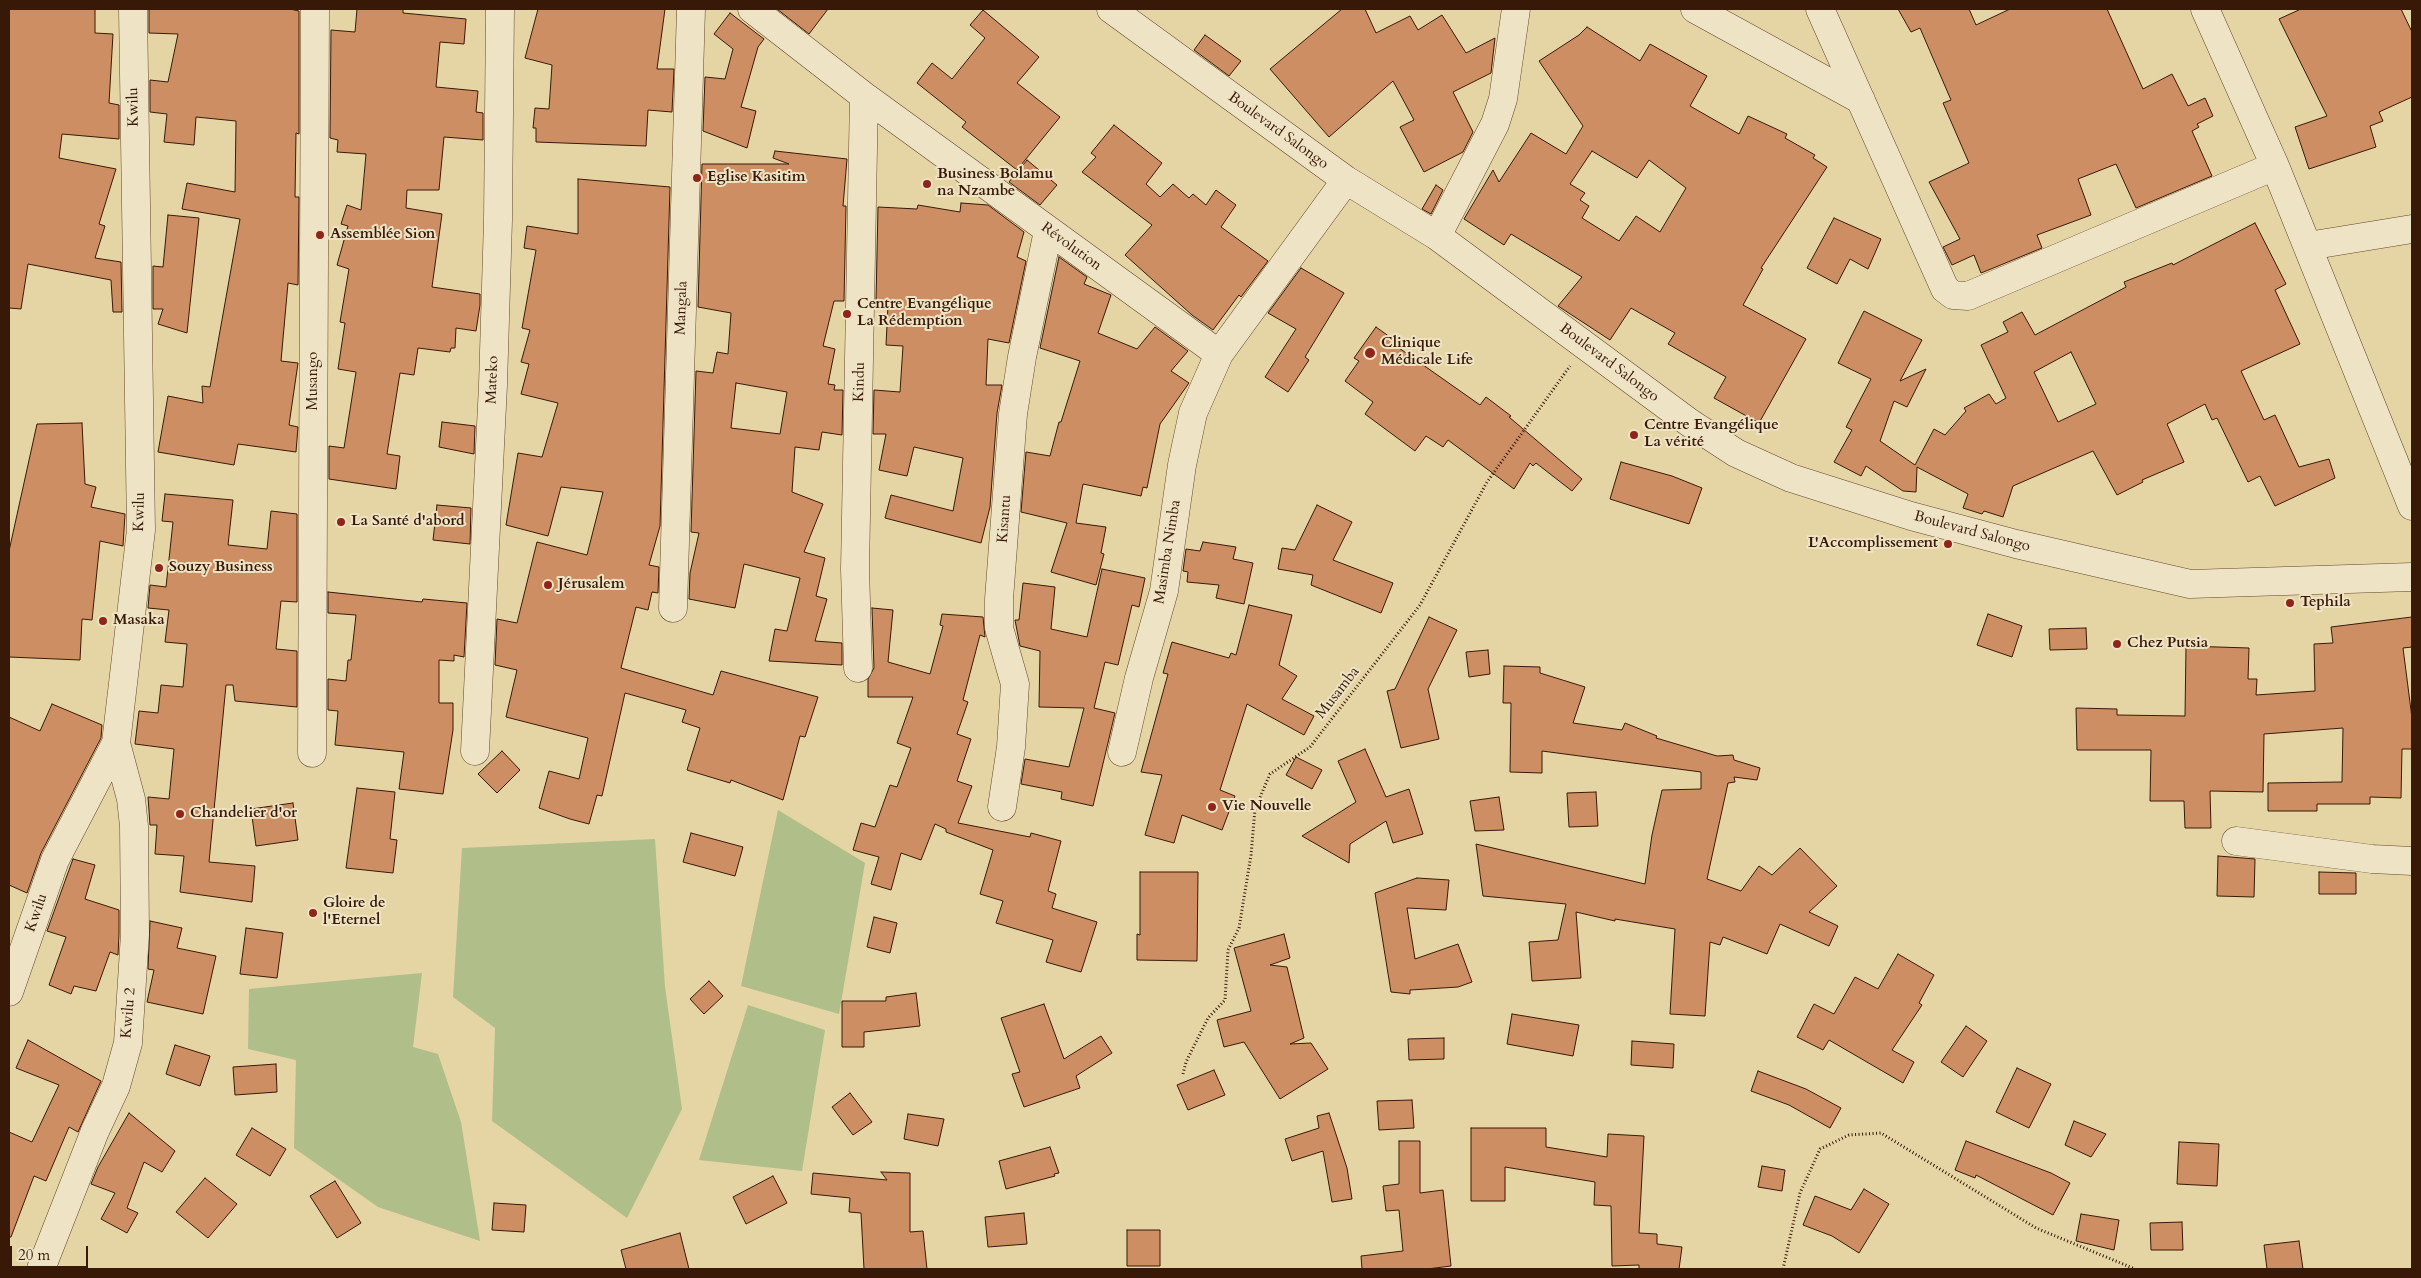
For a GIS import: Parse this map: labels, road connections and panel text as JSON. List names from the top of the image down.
{
  "streets": {
    "street": [
      "Kwilu",
      "Boulevard Salongo",
      "Révolution",
      "Mangala",
      "Mateko",
      "Musango",
      "Kindu",
      "Kisantu",
      "Masimba Nimba",
      "Kwilu 2"
    ],
    "path": ["Musamba"]
  },
  "crossings": [
    ["Kwilu", "Kwilu 2"],
    ["Boulevard Salongo", "Musamba"],
    ["Révolution", "Kindu"],
    ["Révolution", "Kisantu"],
    ["Révolution", "Masimba Nimba"]
  ],
  "places": [
    "Eglise Kasitim",
    "Business Bolamu na Nzambe",
    "Assemblée Sion",
    "Centre Evangélique La Rédemption",
    "Clinique Médicale Life",
    "Centre Evangélique La vérité",
    "La Santé d'abord",
    "L'Accomplissement",
    "Souzy Business",
    "Jérusalem",
    "Tephila",
    "Masaka",
    "Chez Putsia",
    "Vie Nouvelle",
    "Chandelier d'or",
    "Gloire de l'Eternel"
  ],
  "scale_bar": "20 m"
}
